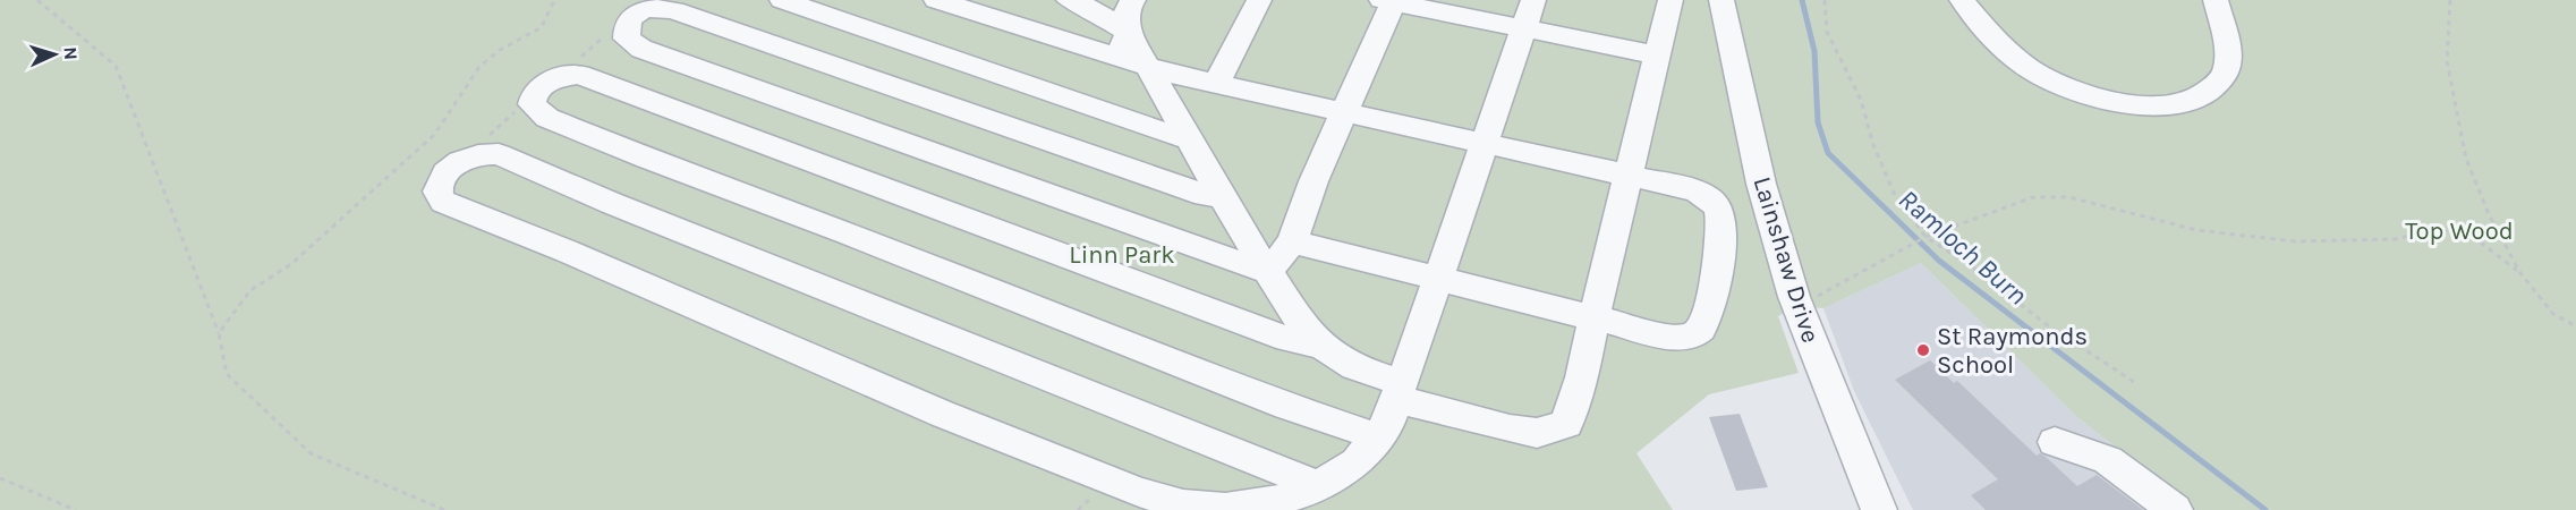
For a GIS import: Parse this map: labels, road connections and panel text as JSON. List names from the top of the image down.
{
  "streets": {
    "street": ["Lainshaw Drive"]
  },
  "water": ["Ramloch Burn"],
  "parks": ["Top Wood", "Linn Park"],
  "places": ["St Raymonds School"],
  "north": "right"
}
